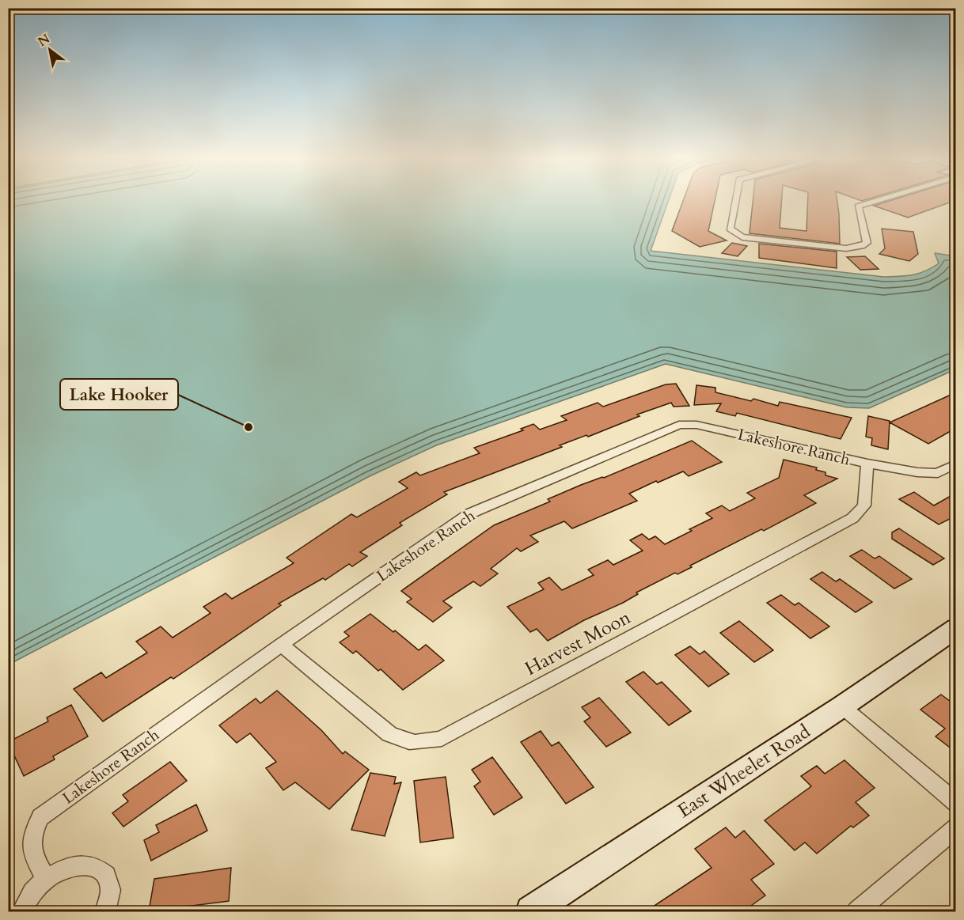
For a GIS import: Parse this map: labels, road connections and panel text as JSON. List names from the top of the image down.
{
  "streets": {
    "street": ["Lakeshore Ranch", "Harvest Moon", "East Wheeler Road"]
  },
  "crossings": [
    ["Lakeshore Ranch", "Harvest Moon"]
  ],
  "places": ["Lake Hooker"],
  "north": "top left"
}
